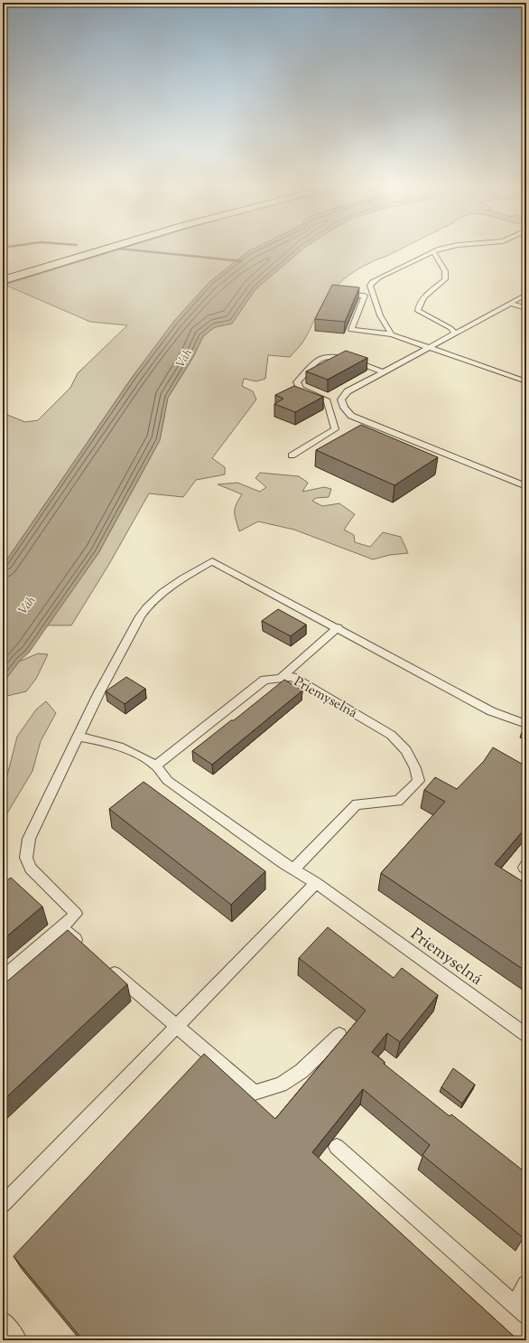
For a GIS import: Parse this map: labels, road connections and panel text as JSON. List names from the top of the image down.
{
  "streets": {
    "lane": ["Priemyselná"]
  },
  "water": ["Váh"]
}
